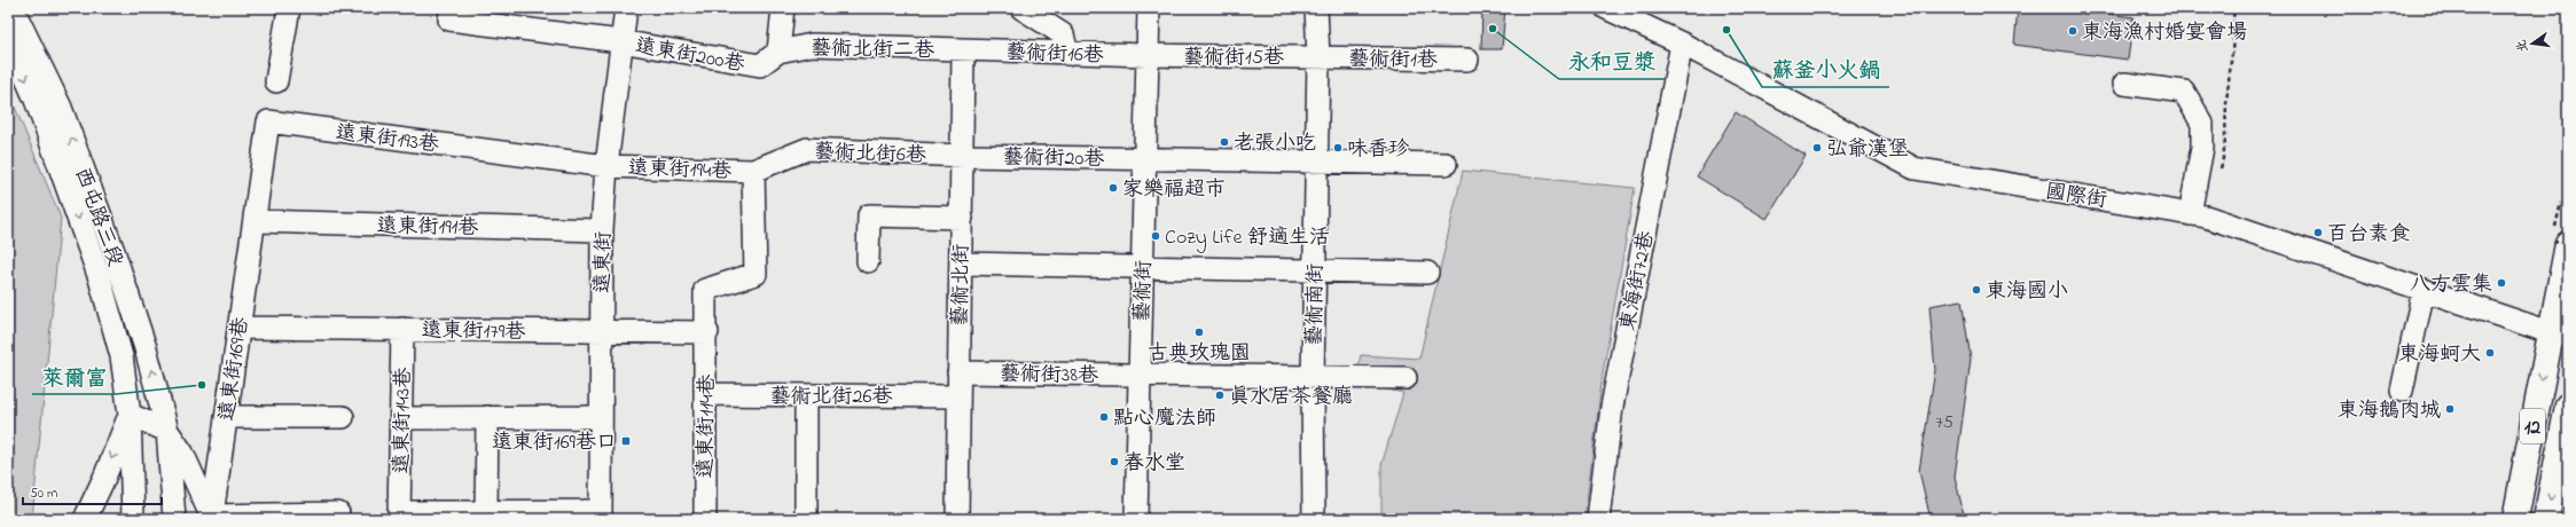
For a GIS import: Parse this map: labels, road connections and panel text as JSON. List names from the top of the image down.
{
  "streets": {
    "main road": ["12"],
    "street": [
      "藝術北街二巷",
      "藝術街16巷",
      "遠東街200巷",
      "藝術街15巷",
      "藝術街1巷",
      "遠東街193巷",
      "藝術北街6巷",
      "藝術街20巷",
      "遠東街194巷",
      "國際街",
      "西屯路三段",
      "遠東街191巷",
      "遠東街",
      "東海街72巷",
      "藝術北街",
      "藝術街",
      "藝術南街",
      "遠東街179巷",
      "遠東街169巷",
      "藝術街38巷",
      "藝術北街26巷",
      "遠東街143巷",
      "遠東街114巷"
    ]
  },
  "crossings": [
    ["藝術北街二巷", "藝術街16巷"],
    ["藝術北街二巷", "遠東街200巷"],
    ["藝術北街二巷", "藝術北街"],
    ["藝術街16巷", "藝術街15巷"],
    ["藝術街16巷", "藝術北街"],
    ["藝術街16巷", "藝術街"],
    ["遠東街200巷", "遠東街"],
    ["藝術街15巷", "藝術街1巷"],
    ["藝術街15巷", "藝術街"],
    ["藝術街15巷", "藝術南街"],
    ["藝術街1巷", "藝術南街"],
    ["遠東街193巷", "遠東街194巷"],
    ["遠東街193巷", "遠東街191巷"],
    ["遠東街193巷", "遠東街"],
    ["遠東街193巷", "遠東街169巷"],
    ["藝術北街6巷", "藝術街20巷"],
    ["藝術北街6巷", "遠東街194巷"],
    ["藝術北街6巷", "藝術北街"],
    ["藝術北街6巷", "遠東街114巷"],
    ["藝術街20巷", "藝術北街"],
    ["藝術街20巷", "藝術街"],
    ["藝術街20巷", "藝術南街"],
    ["遠東街194巷", "遠東街"],
    ["遠東街194巷", "遠東街114巷"],
    ["國際街", "東海街72巷"],
    ["國際街", "12"],
    ["遠東街191巷", "遠東街"],
    ["遠東街191巷", "遠東街169巷"],
    ["遠東街", "遠東街179巷"],
    ["遠東街", "遠東街143巷"],
    ["藝術北街", "藝術街38巷"],
    ["藝術北街", "藝術北街26巷"],
    ["藝術街", "藝術街38巷"],
    ["藝術南街", "藝術街38巷"],
    ["遠東街179巷", "遠東街169巷"],
    ["遠東街179巷", "遠東街143巷"],
    ["遠東街179巷", "遠東街114巷"],
    ["藝術北街26巷", "遠東街114巷"]
  ],
  "places": {
    "other": [
      "永和豆漿",
      "蘇釜小火鍋",
      "東海漁村婚宴會場",
      "老張小吃",
      "味香珍",
      "弘爺漢堡",
      "家樂福超市",
      "百台素食",
      "Cozy Life 舒適生活",
      "八方雲集",
      "東海國小",
      "古典玫瑰園",
      "東海蚵大",
      "萊爾富",
      "真水居茶餐廳",
      "東海鵝肉城",
      "點心魔法師",
      "春水堂"
    ],
    "transit": ["遠東街169巷口"]
  },
  "house_numbers": ["75"],
  "scale_bar": "50 m",
  "north": "left"
}
